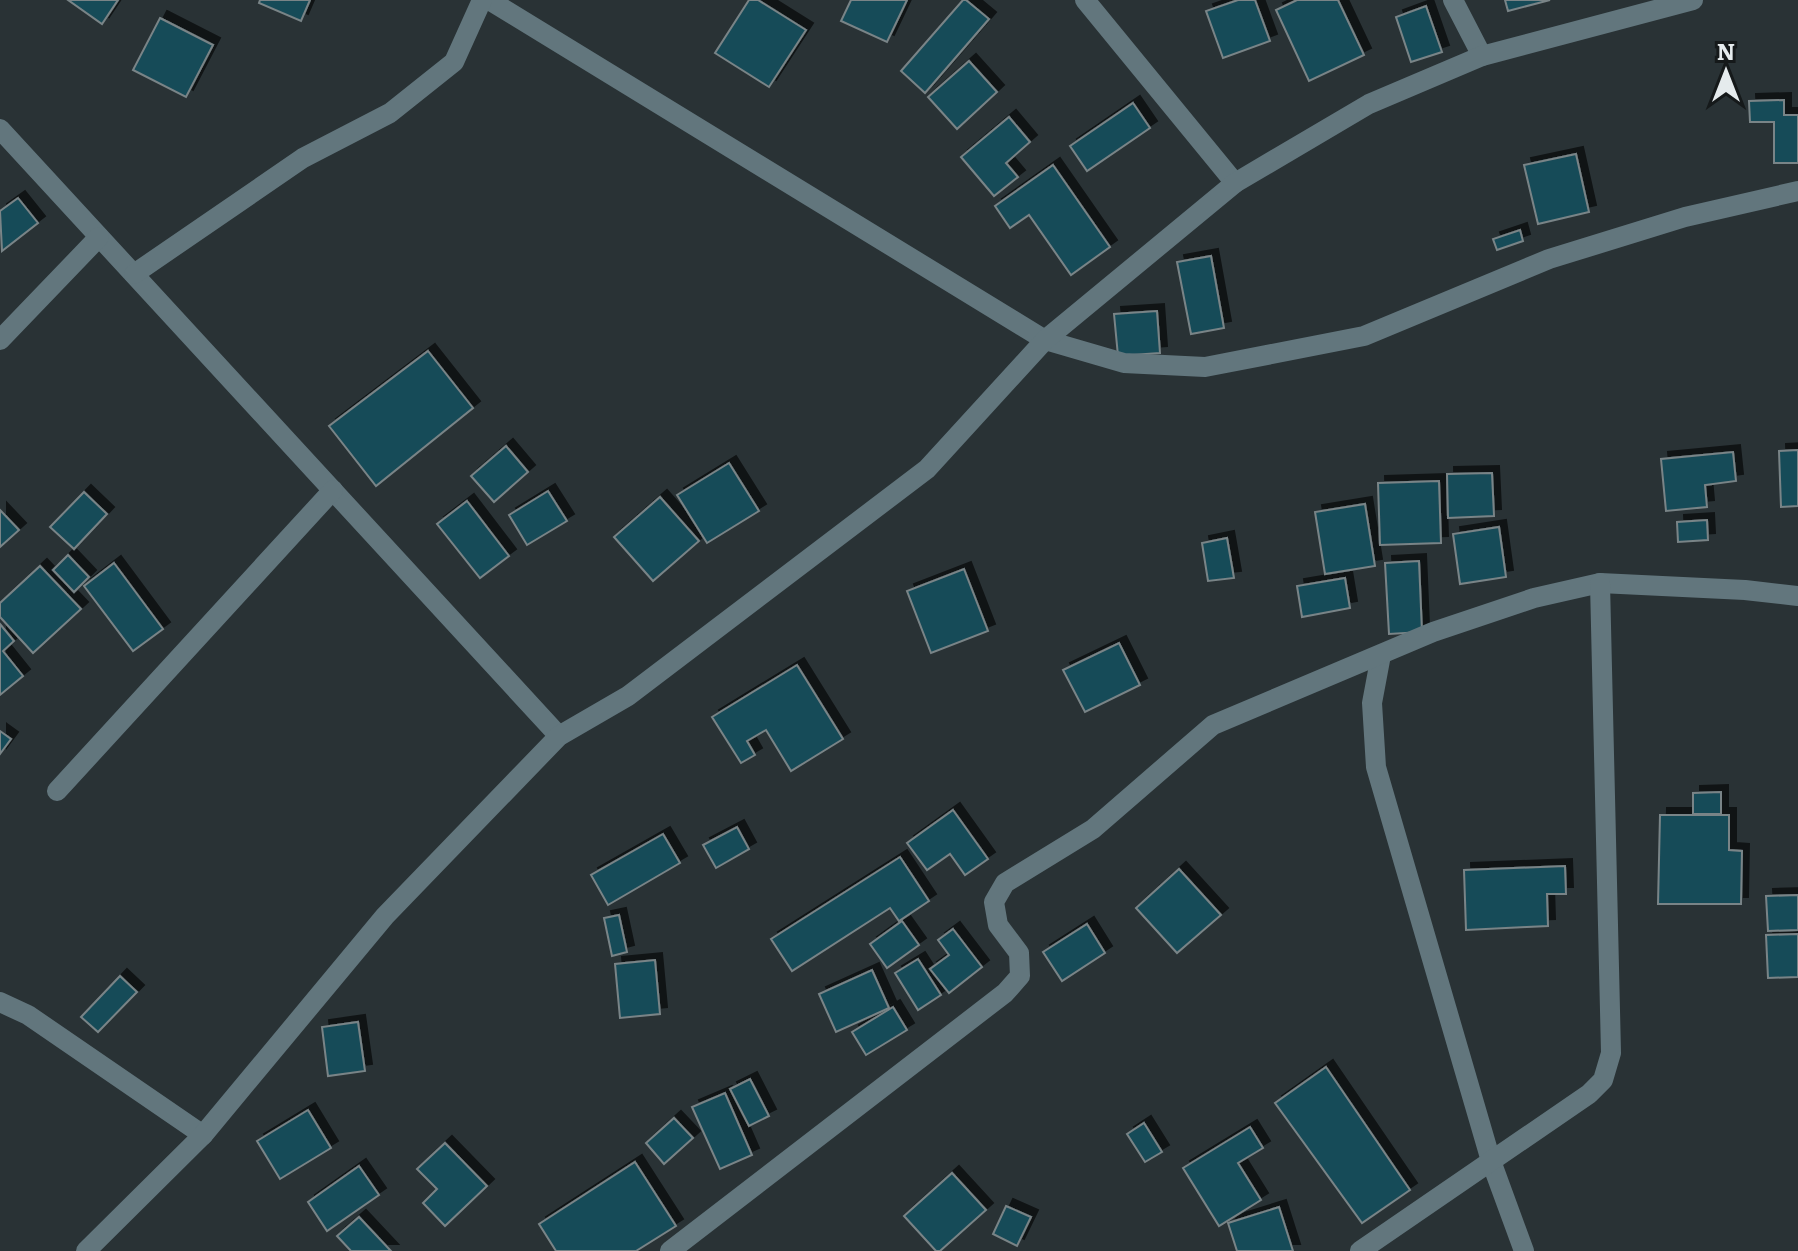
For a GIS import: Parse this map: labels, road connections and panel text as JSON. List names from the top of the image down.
{
  "north": "top"
}
